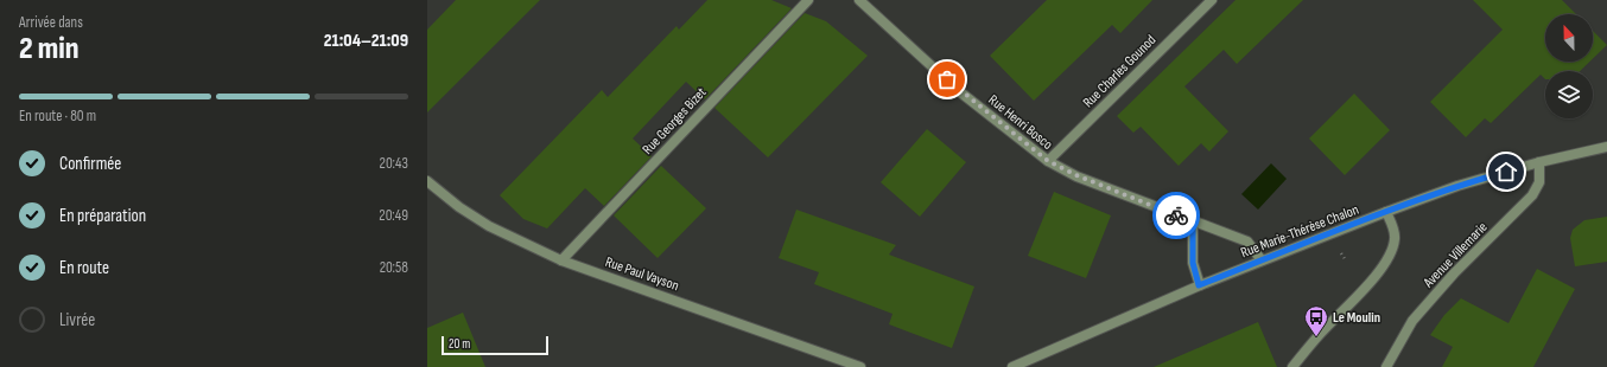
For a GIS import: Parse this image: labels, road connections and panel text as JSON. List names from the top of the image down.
{
  "streets": {
    "street": [
      "Rue Charles Gounod",
      "Rue Georges Bizet",
      "Rue Henri Bosco",
      "Rue Marie-Thérèse Chalon",
      "Avenue Villemarie",
      "Rue Paul Vayson"
    ]
  },
  "crossings": [
    ["Rue Charles Gounod", "Rue Henri Bosco"],
    ["Rue Georges Bizet", "Rue Paul Vayson"],
    ["Rue Henri Bosco", "Rue Marie-Thérèse Chalon"],
    ["Rue Marie-Thérèse Chalon", "Avenue Villemarie"]
  ],
  "places": {
    "bus stop": ["Le Moulin"]
  },
  "scale_bar": "20 m",
  "north": "top",
  "page": {
    "heading": ["2 min", "Arrivée dans", "21:04–21:09"],
    "bar": "En route · 80 m",
    "list": [
      ["Confirmée", "20:43"],
      ["En préparation", "20:49"],
      ["En route", "20:58"],
      "Livrée"
    ],
    "scale": "20 m"
  }
}
